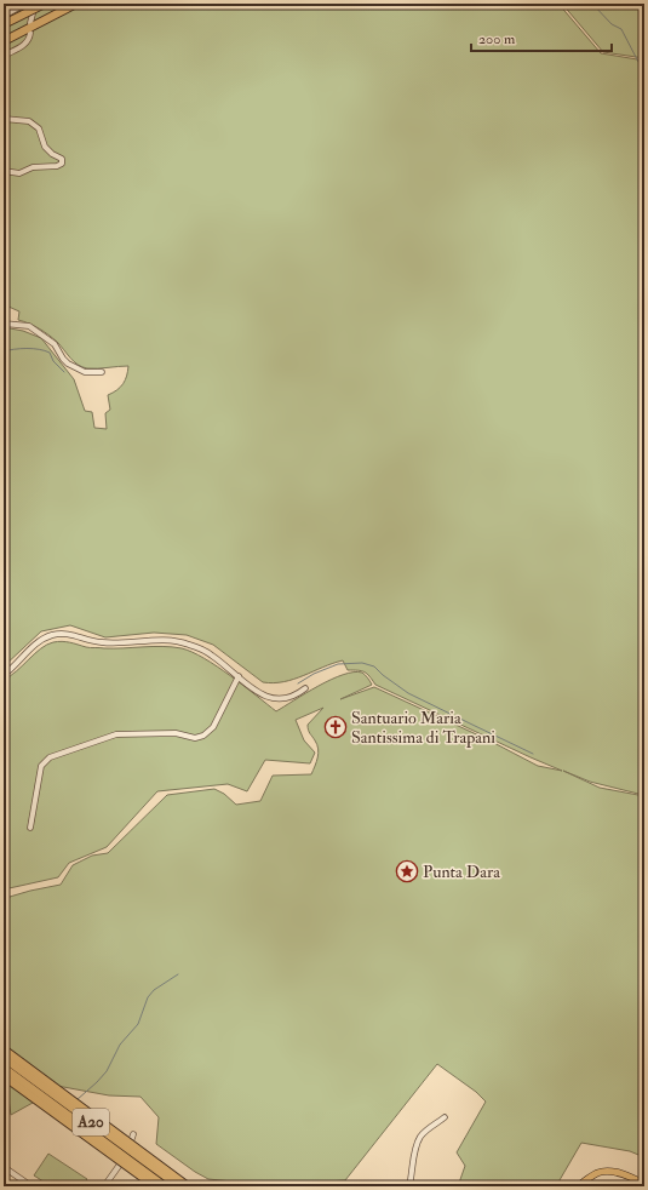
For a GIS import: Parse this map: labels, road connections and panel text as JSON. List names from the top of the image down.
{
  "streets": {
    "highway": ["A20"]
  },
  "places": {
    "church": ["Santuario Maria Santissima di Trapani"],
    "place": ["Punta Dara"]
  },
  "scale_bar": "200 m"
}
